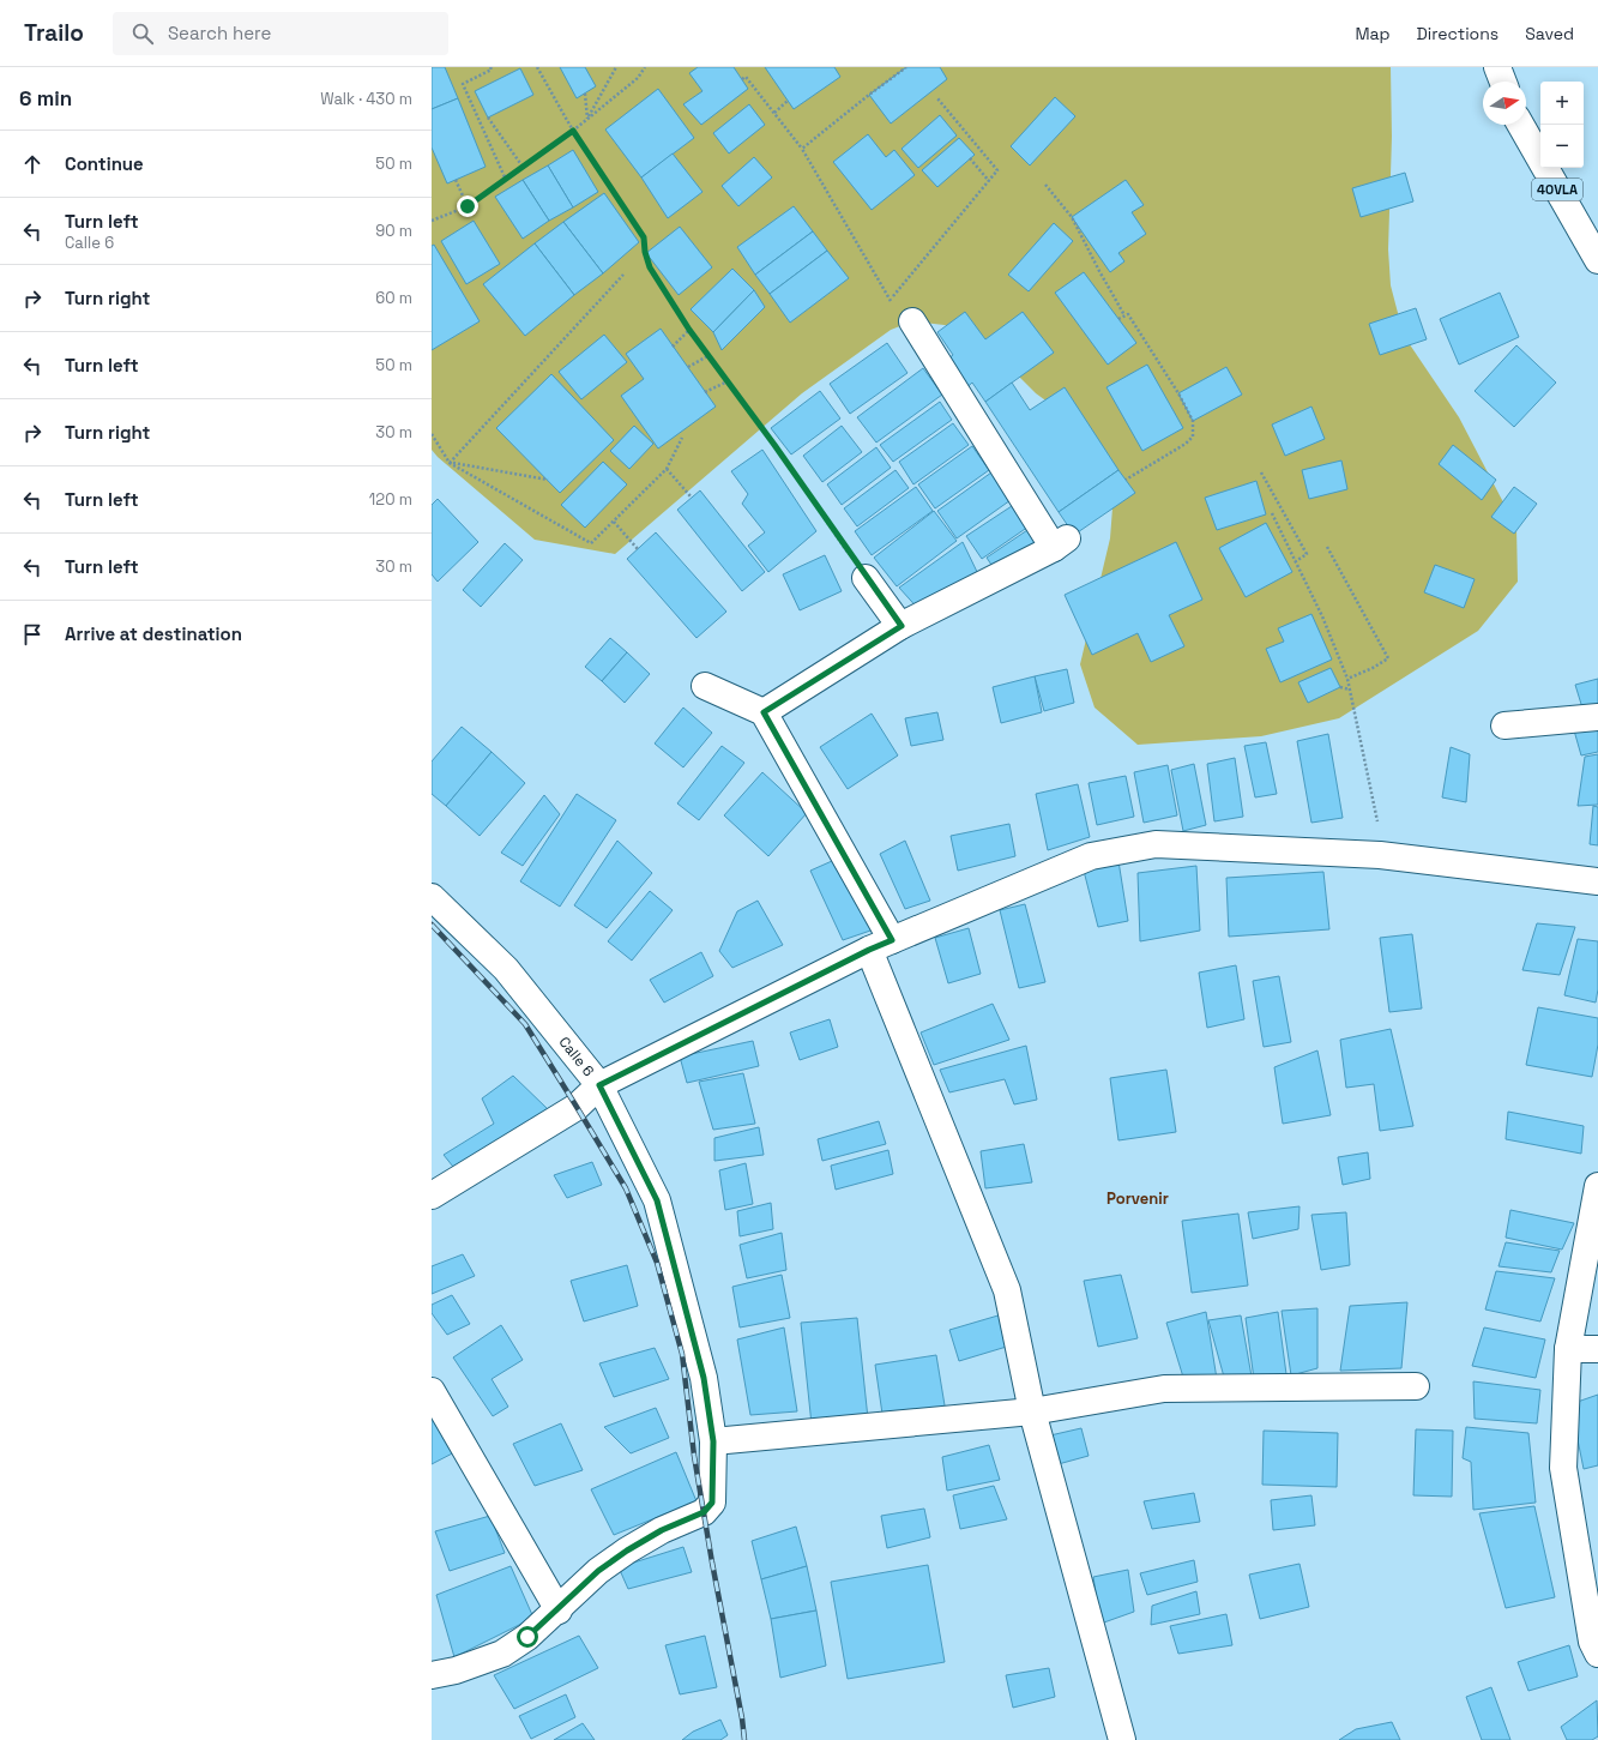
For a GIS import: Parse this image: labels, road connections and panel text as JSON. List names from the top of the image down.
{
  "streets": {
    "street": ["40VLA", "Calle 6"]
  },
  "districts": ["Porvenir"],
  "north": "right",
  "page": {
    "header": "Trailo",
    "search": "Search here",
    "nav": ["Map", "Directions", "Saved"],
    "heading": ["6 min", "Walk · 430 m"],
    "map_buttons": ["+", "−"],
    "list": [
      ["Continue", "50 m"],
      ["Turn left", "Calle 6", "90 m"],
      ["Turn right", "60 m"],
      ["Turn left", "50 m"],
      ["Turn right", "30 m"],
      ["Turn left", "120 m"],
      ["Turn left", "30 m"],
      "Arrive at destination"
    ]
  }
}
